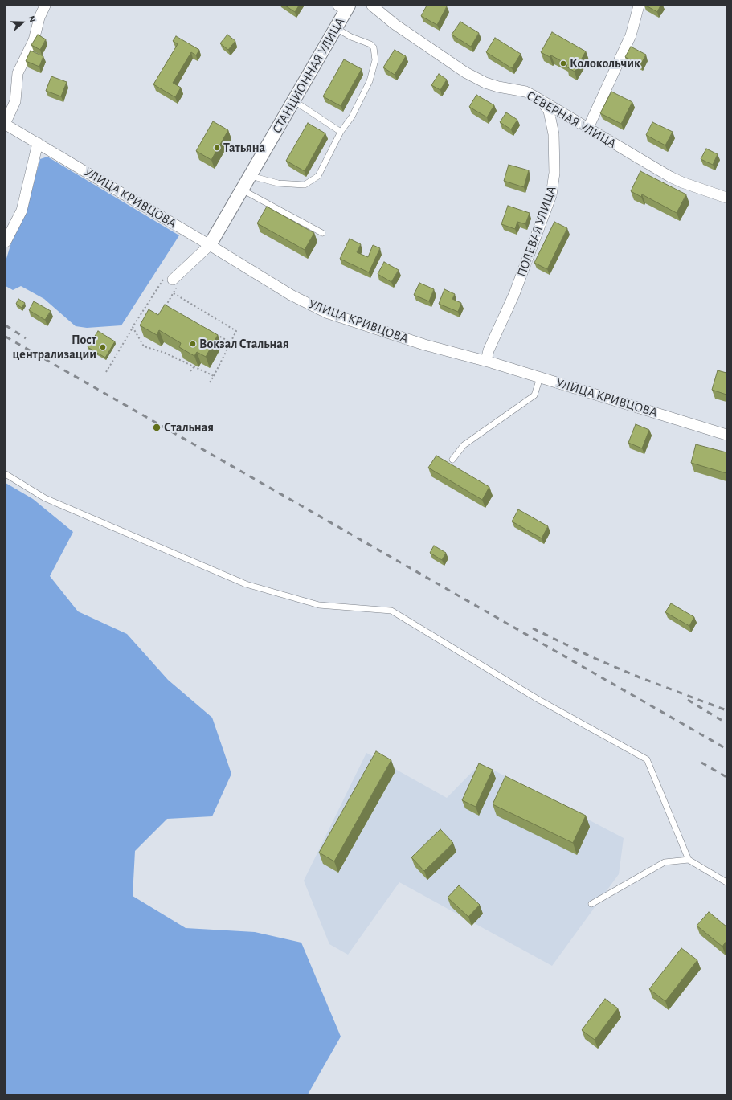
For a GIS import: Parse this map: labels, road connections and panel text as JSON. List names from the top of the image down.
{
  "streets": {
    "street": [
      "СТАНЦИОННАЯ УЛИЦА",
      "СЕВЕРНАЯ УЛИЦА",
      "УЛИЦА КРИВЦОВА",
      "ПОЛЕВАЯ УЛИЦА"
    ]
  },
  "crossings": [
    ["СТАНЦИОННАЯ УЛИЦА", "УЛИЦА КРИВЦОВА"],
    ["СЕВЕРНАЯ УЛИЦА", "ПОЛЕВАЯ УЛИЦА"],
    ["УЛИЦА КРИВЦОВА", "ПОЛЕВАЯ УЛИЦА"]
  ],
  "places": [
    "Колокольчик",
    "Татьяна",
    "Вокзал Стальная",
    "Пост централизации",
    "Стальная"
  ],
  "north": "right"
}
